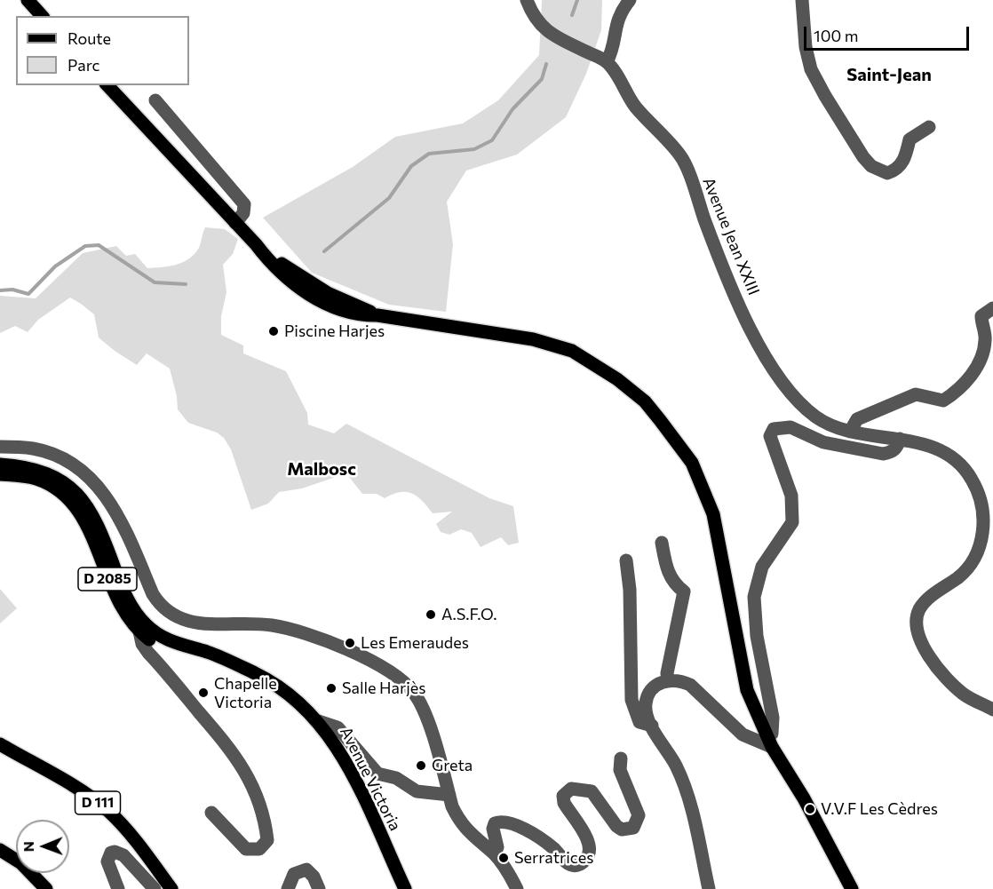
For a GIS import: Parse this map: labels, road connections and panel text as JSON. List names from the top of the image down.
{
  "streets": {
    "main road": ["D 2085", "Avenue Victoria", "D 111"],
    "street": ["Avenue Jean XXIII"]
  },
  "districts": ["Saint-Jean", "Malbosc"],
  "places": [
    "Piscine Harjes",
    "A.S.F.O.",
    "Les Emeraudes",
    "Salle Harjès",
    "Chapelle Victoria",
    "Greta",
    "V.V.F Les Cèdres",
    "Serratrices"
  ],
  "legend": ["Route", "Parc"],
  "scale_bar": "100 m",
  "north": "left"
}
